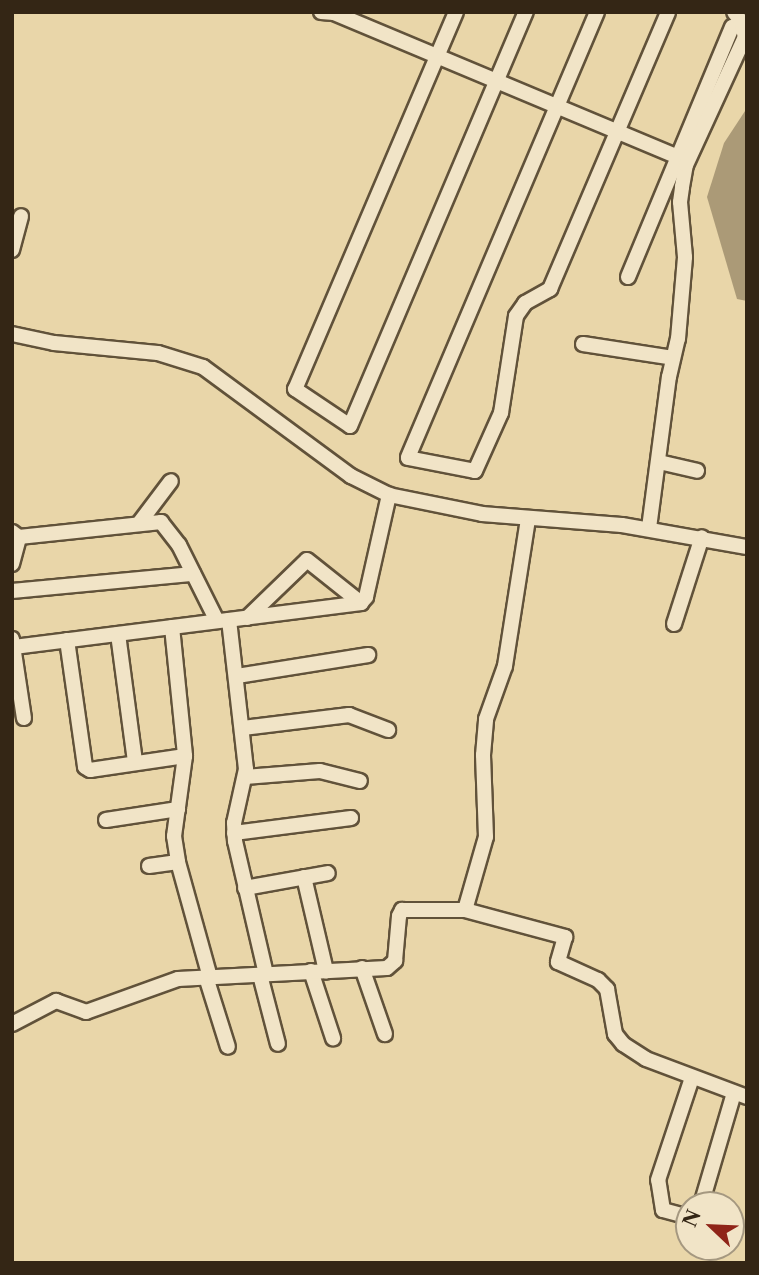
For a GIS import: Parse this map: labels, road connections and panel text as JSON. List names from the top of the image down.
{
  "north": "top left"
}
